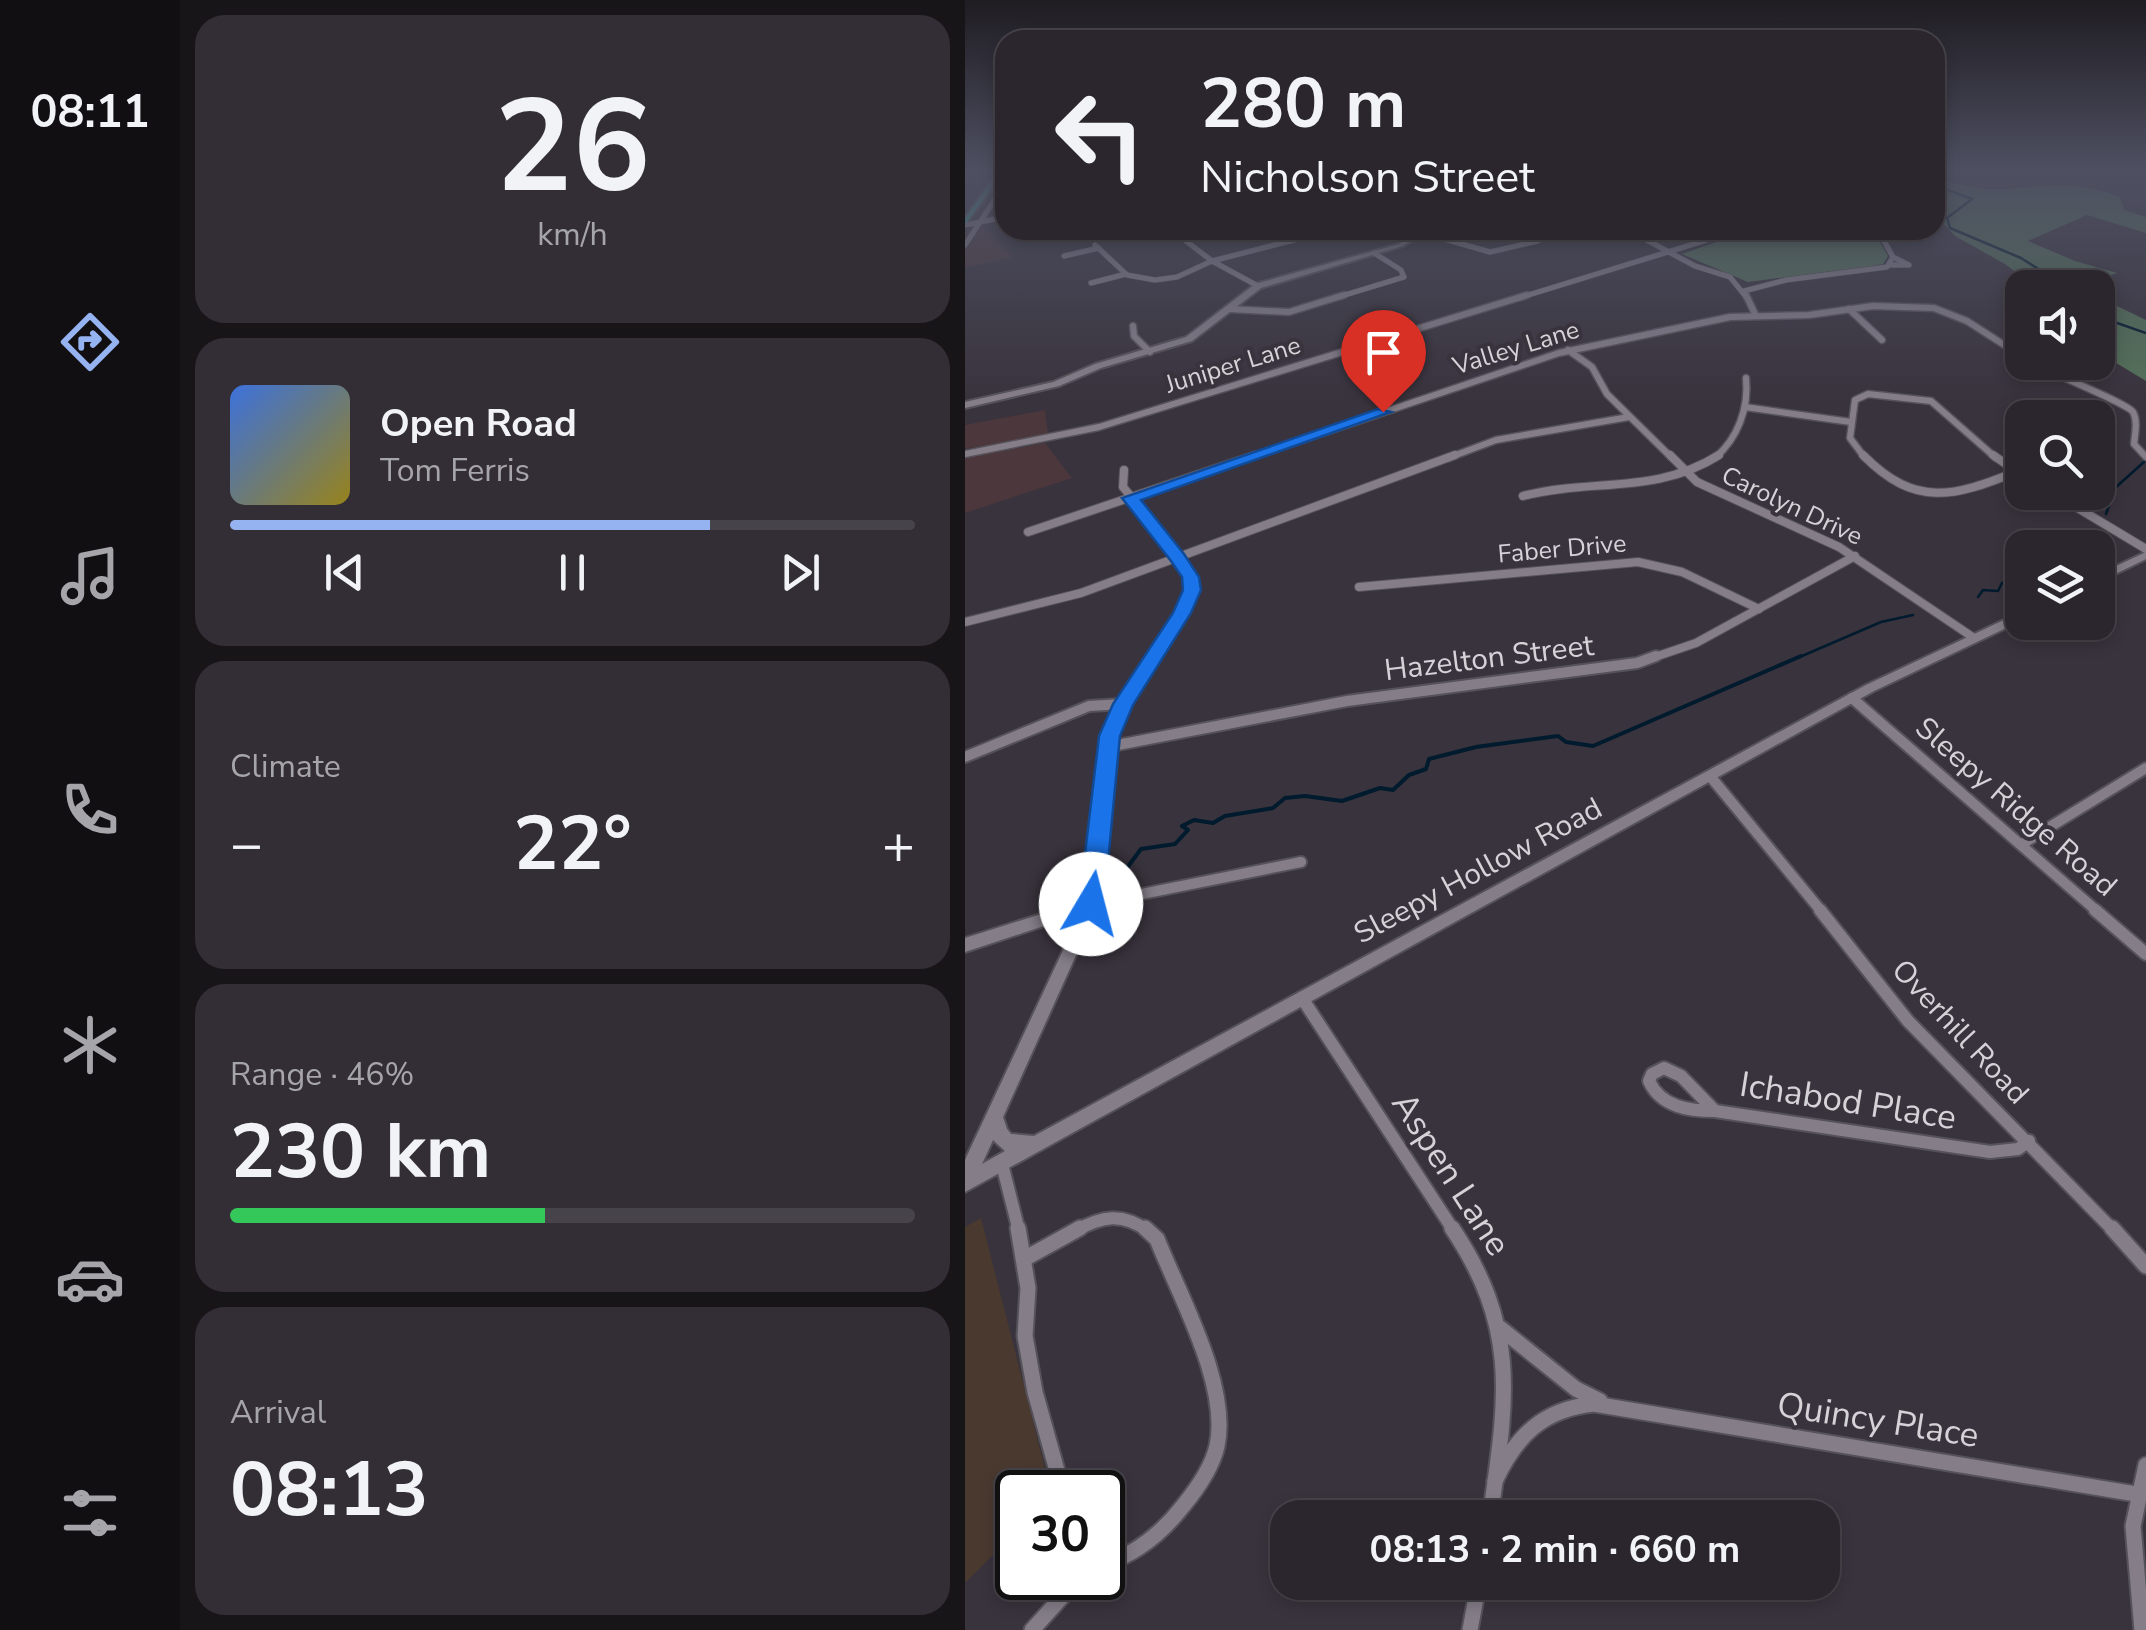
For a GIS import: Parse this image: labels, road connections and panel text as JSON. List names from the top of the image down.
{
  "streets": {
    "main road": ["Sleepy Hollow Road"],
    "street": [
      "Valley Lane",
      "Juniper Lane",
      "Carolyn Drive",
      "Faber Drive",
      "Hazelton Street",
      "Sleepy Ridge Road",
      "Overhill Road",
      "Ichabod Place",
      "Aspen Lane",
      "Quincy Place"
    ]
  },
  "crossings": [
    ["Valley Lane", "Carolyn Drive"],
    ["Carolyn Drive", "Hazelton Street"],
    ["Carolyn Drive", "Sleepy Hollow Road"],
    ["Faber Drive", "Hazelton Street"],
    ["Sleepy Ridge Road", "Sleepy Hollow Road"],
    ["Sleepy Hollow Road", "Overhill Road"],
    ["Sleepy Hollow Road", "Aspen Lane"],
    ["Overhill Road", "Ichabod Place"],
    ["Aspen Lane", "Quincy Place"]
  ],
  "page": {
    "tabs": "08:11",
    "tile": [
      ["26", "km/h"],
      "Climate",
      ["Range · 46%", "230 km"],
      ["Arrival", "08:13"]
    ],
    "turn": ["280 m", "Nicholson Street"],
    "song": ["Open Road", "Tom Ferris"],
    "heat": ["−", "22°", "+"],
    "limit": "30",
    "trip": "08:13 · 2 min · 660 m"
  }
}
